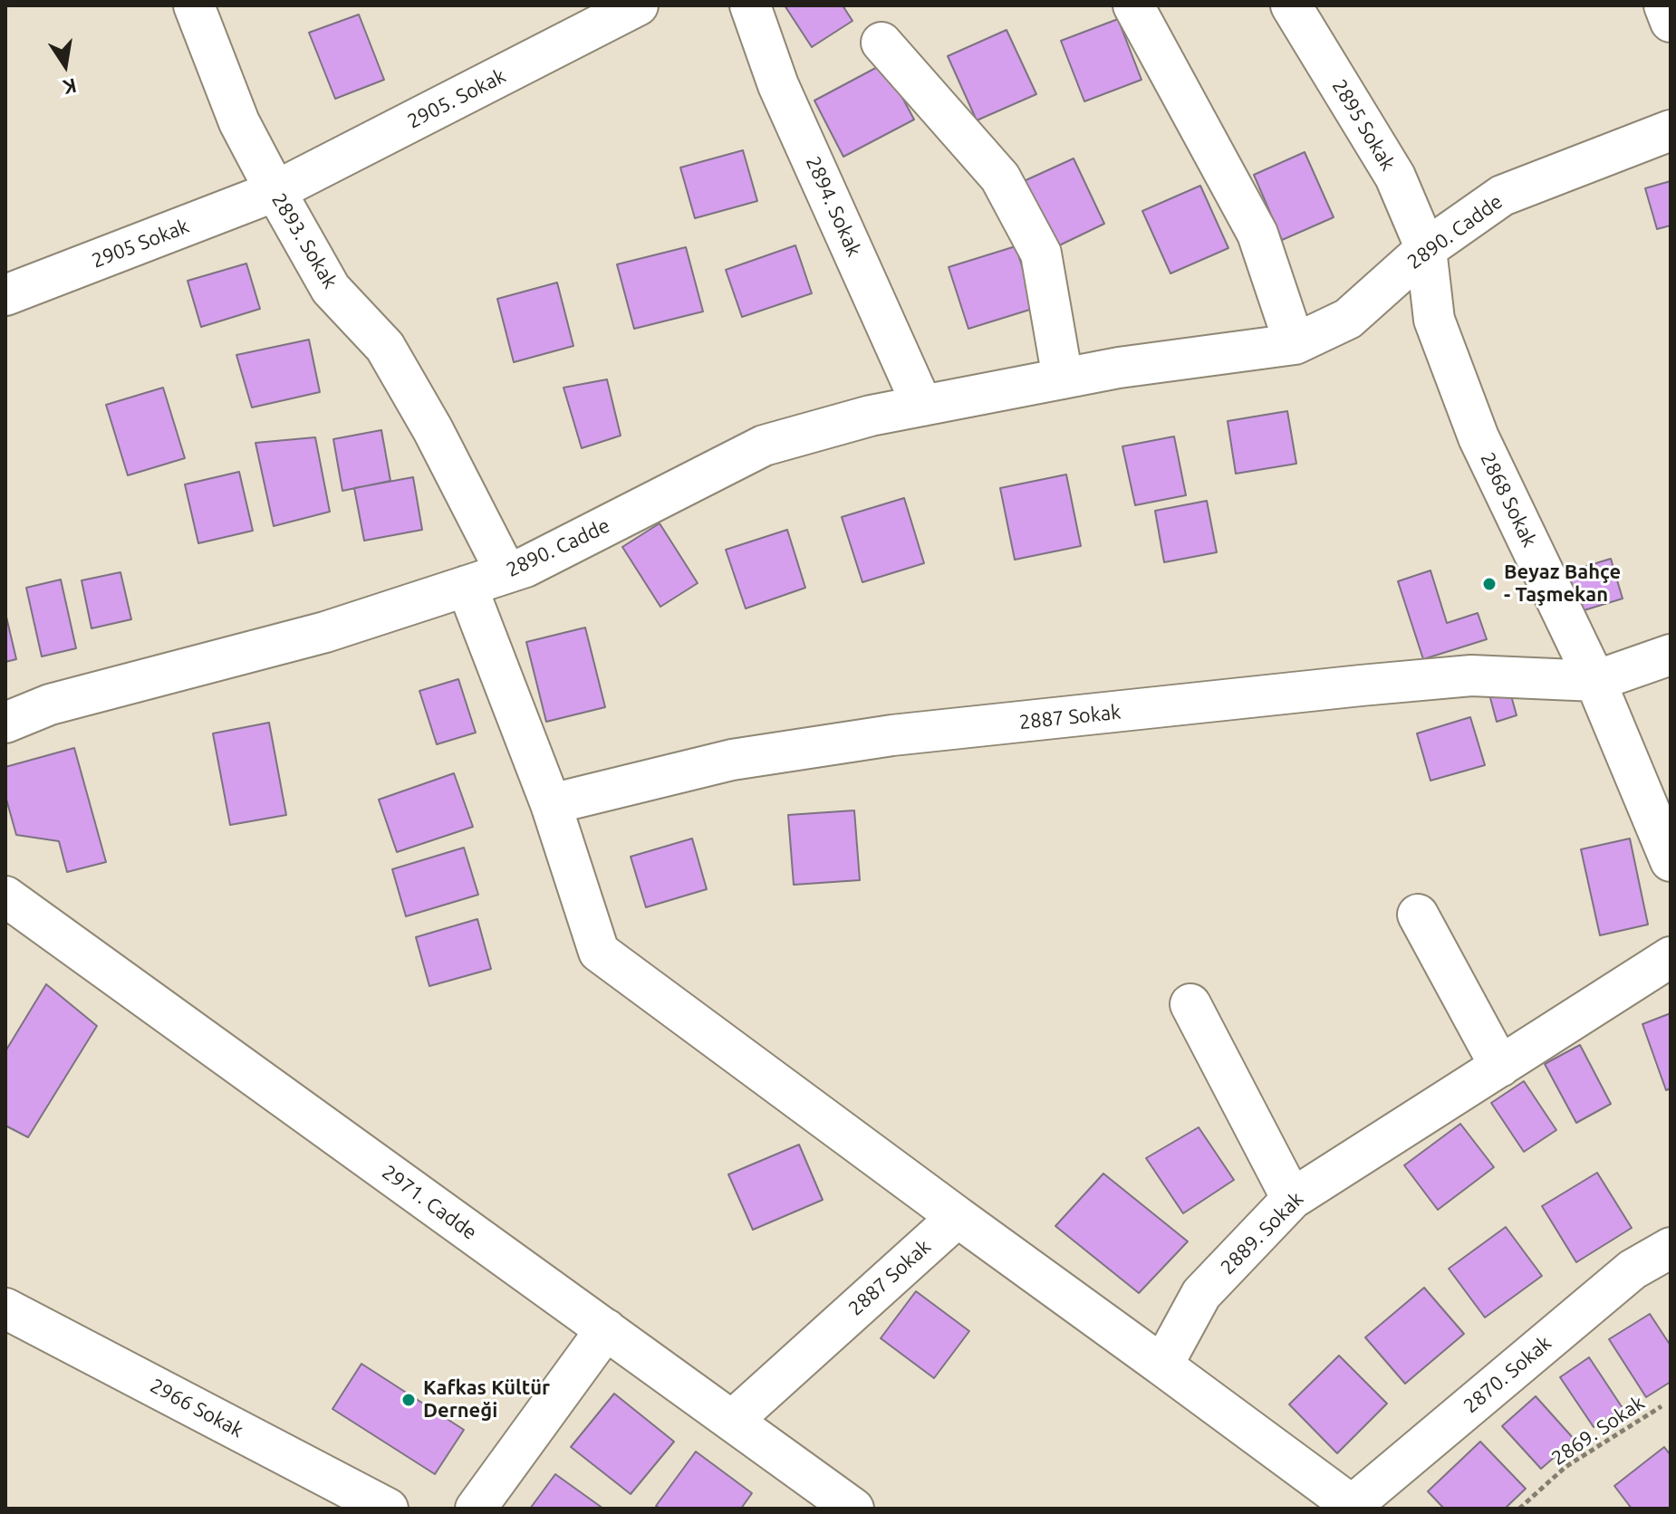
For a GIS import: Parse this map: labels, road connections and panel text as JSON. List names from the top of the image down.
{
  "streets": {
    "street": [
      "2905. Sokak",
      "2895 Sokak",
      "2894. Sokak",
      "2890. Cadde",
      "2893. Sokak",
      "2905 Sokak",
      "2868 Sokak",
      "2887 Sokak",
      "2971. Cadde",
      "2889. Sokak",
      "2870. Sokak",
      "2966 Sokak"
    ],
    "path": ["2869. Sokak"]
  },
  "crossings": [
    ["2905. Sokak", "2893. Sokak"],
    ["2905. Sokak", "2905 Sokak"],
    ["2895 Sokak", "2890. Cadde"],
    ["2895 Sokak", "2868 Sokak"],
    ["2894. Sokak", "2890. Cadde"],
    ["2890. Cadde", "2893. Sokak"],
    ["2890. Cadde", "2868 Sokak"],
    ["2893. Sokak", "2905 Sokak"],
    ["2868 Sokak", "2887 Sokak"],
    ["2887 Sokak", "2971. Cadde"]
  ],
  "places": ["Beyaz Bahçe - Taşmekan", "Kafkas Kültür Derneği"],
  "north": "bottom"
}
